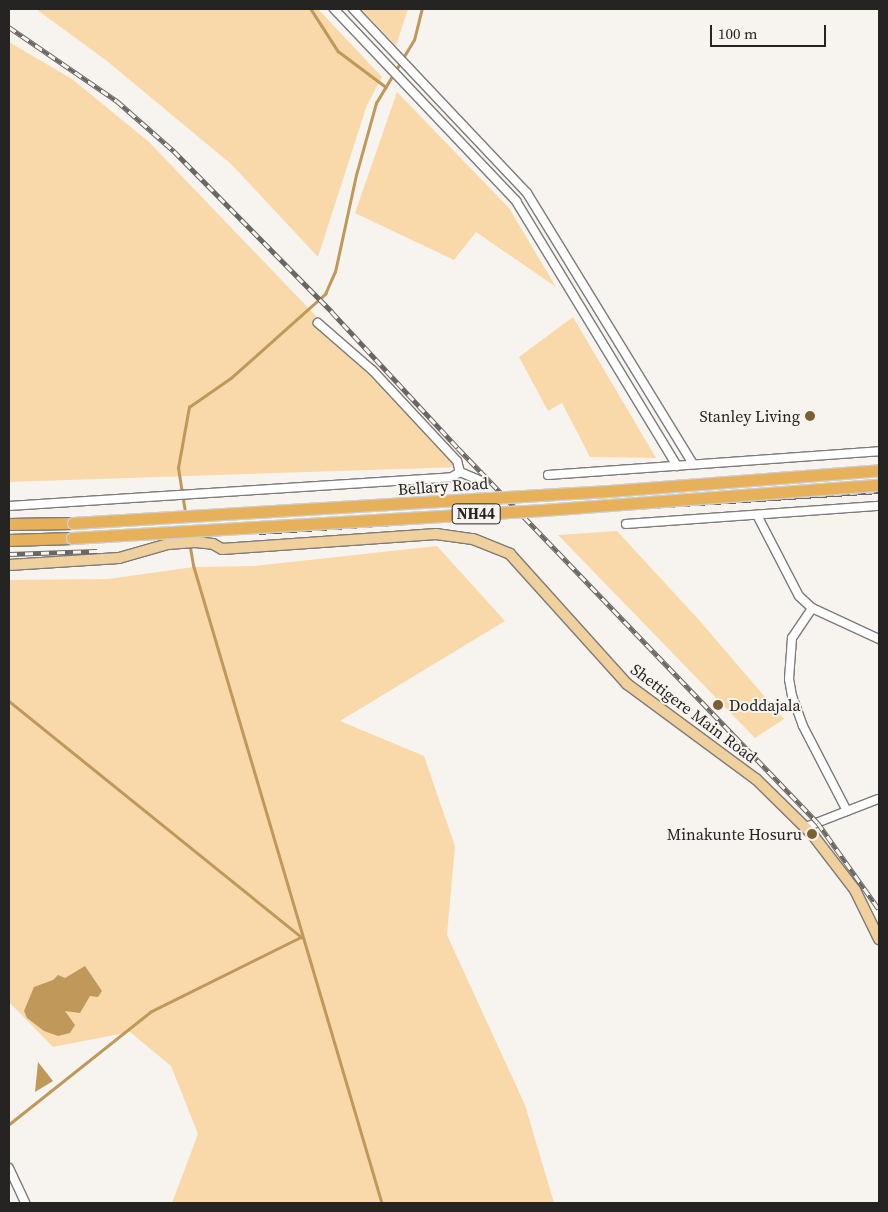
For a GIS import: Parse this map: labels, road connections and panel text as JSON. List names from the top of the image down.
{
  "streets": {
    "highway": ["Bellary Road", "NH44"],
    "main road": ["Shettigere Main Road"]
  },
  "places": ["Stanley Living", "Doddajala", "Minakunte Hosuru"],
  "scale_bar": "100 m"
}
